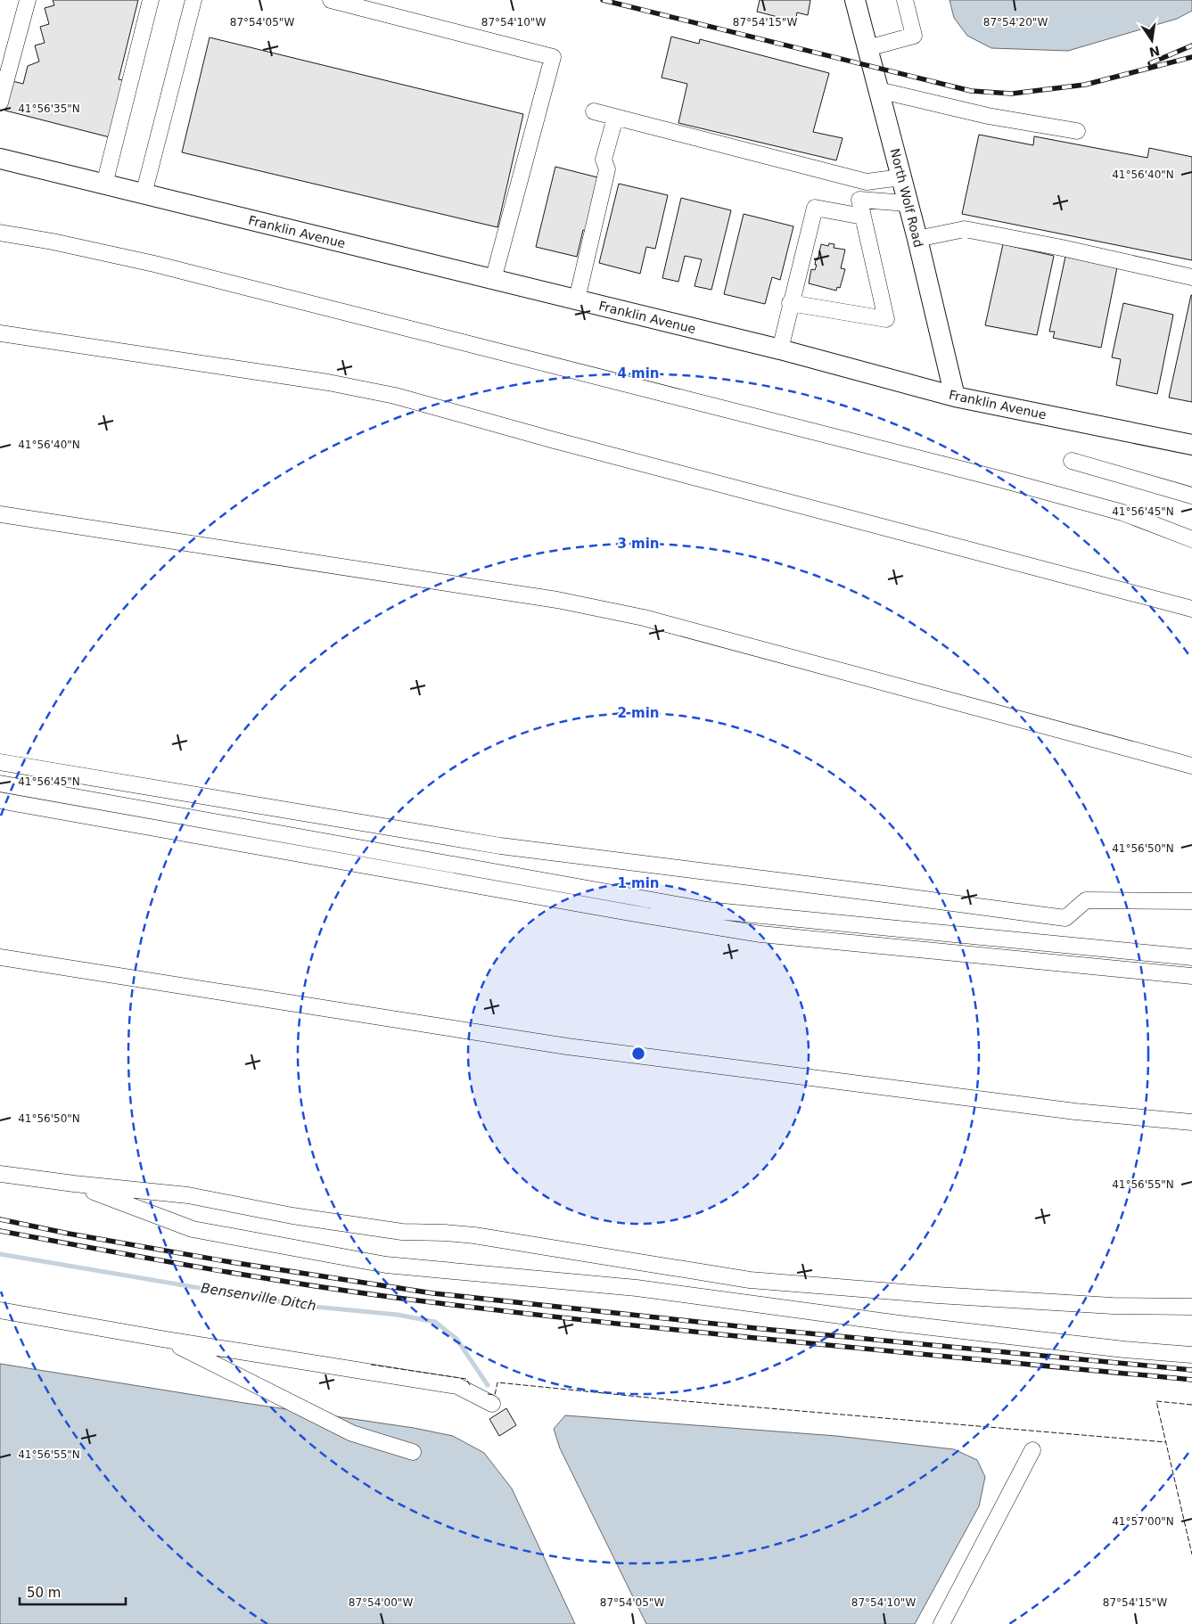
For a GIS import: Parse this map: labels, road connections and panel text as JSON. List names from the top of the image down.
{
  "streets": {
    "main road": ["North Wolf Road", "Franklin Avenue"]
  },
  "crossings": [
    ["North Wolf Road", "Franklin Avenue"]
  ],
  "water": ["Bensenville Ditch"],
  "scale_bar": "50 m",
  "north": "bottom",
  "coordinates": [
    "87°54'05\"W",
    "87°54'10\"W",
    "87°54'15\"W",
    "87°54'20\"W",
    "41°56'35\"N",
    "41°56'40\"N",
    "41°56'45\"N",
    "41°56'50\"N",
    "41°56'55\"N",
    "41°57'00\"N",
    "87°54'00\"W"
  ],
  "rings": [
    "4 min",
    "3 min",
    "2 min",
    "1 min"
  ]
}
